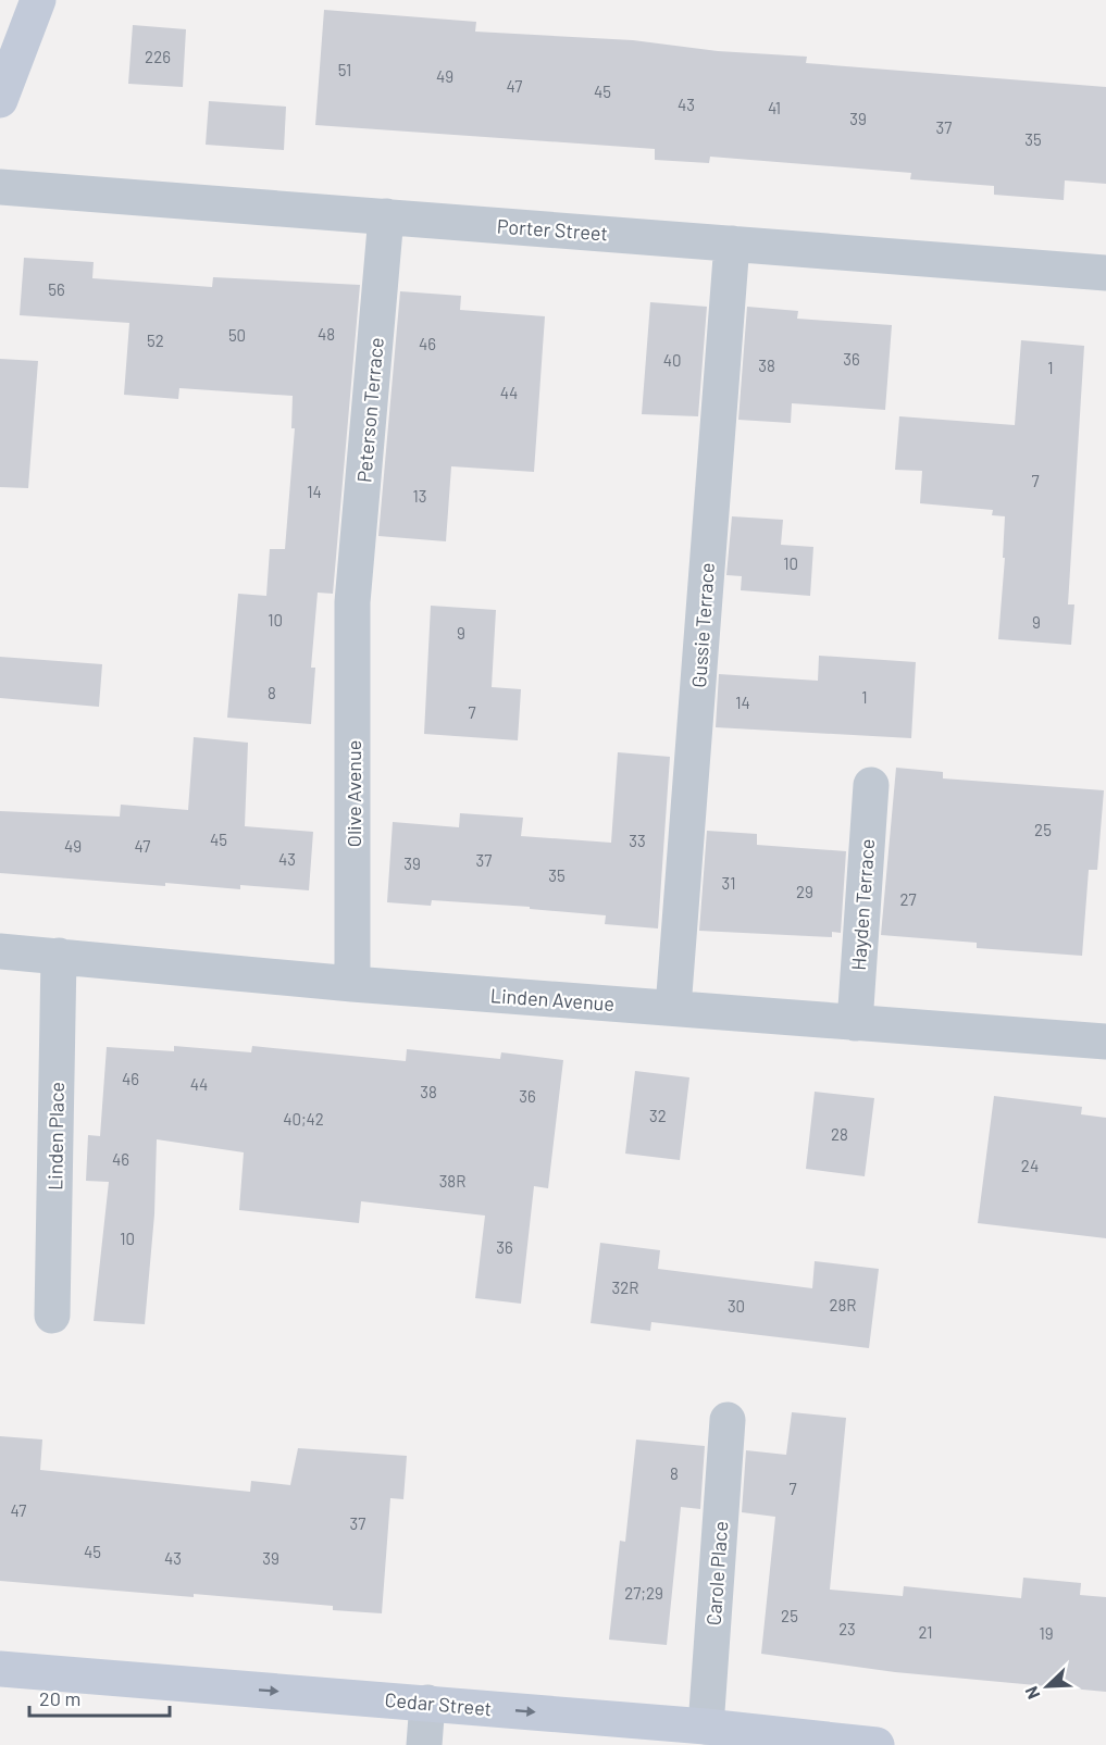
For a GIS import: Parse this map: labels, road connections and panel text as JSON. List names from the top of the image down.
{
  "streets": {
    "street": [
      "Porter Street",
      "Peterson Terrace",
      "Gussie Terrace",
      "Olive Avenue",
      "Hayden Terrace",
      "Linden Avenue",
      "Linden Place",
      "Carole Place",
      "Cedar Street"
    ]
  },
  "crossings": [
    ["Porter Street", "Peterson Terrace"],
    ["Porter Street", "Gussie Terrace"],
    ["Peterson Terrace", "Olive Avenue"],
    ["Gussie Terrace", "Linden Avenue"],
    ["Olive Avenue", "Linden Avenue"],
    ["Hayden Terrace", "Linden Avenue"],
    ["Linden Avenue", "Linden Place"],
    ["Carole Place", "Cedar Street"]
  ],
  "one_way": ["Cedar Street"],
  "house_numbers": [
    "226",
    "51",
    "49",
    "47",
    "45",
    "43",
    "41",
    "39",
    "37",
    "35",
    "56",
    "48",
    "50",
    "52",
    "46",
    "36",
    "40",
    "38",
    "1",
    "44",
    "7",
    "14",
    "13",
    "10",
    "10",
    "9",
    "9",
    "8",
    "1",
    "14",
    "7",
    "25",
    "45",
    "33",
    "49",
    "47",
    "43",
    "37",
    "39",
    "35",
    "31",
    "29",
    "27",
    "46",
    "44",
    "38",
    "36",
    "32",
    "40;42",
    "28",
    "46",
    "24",
    "38R",
    "10",
    "36",
    "32R",
    "28R",
    "30",
    "8",
    "7",
    "47",
    "37",
    "45",
    "43",
    "39",
    "27;29",
    "25",
    "23",
    "21",
    "19"
  ],
  "scale_bar": "20 m",
  "north": "bottom left"
}
